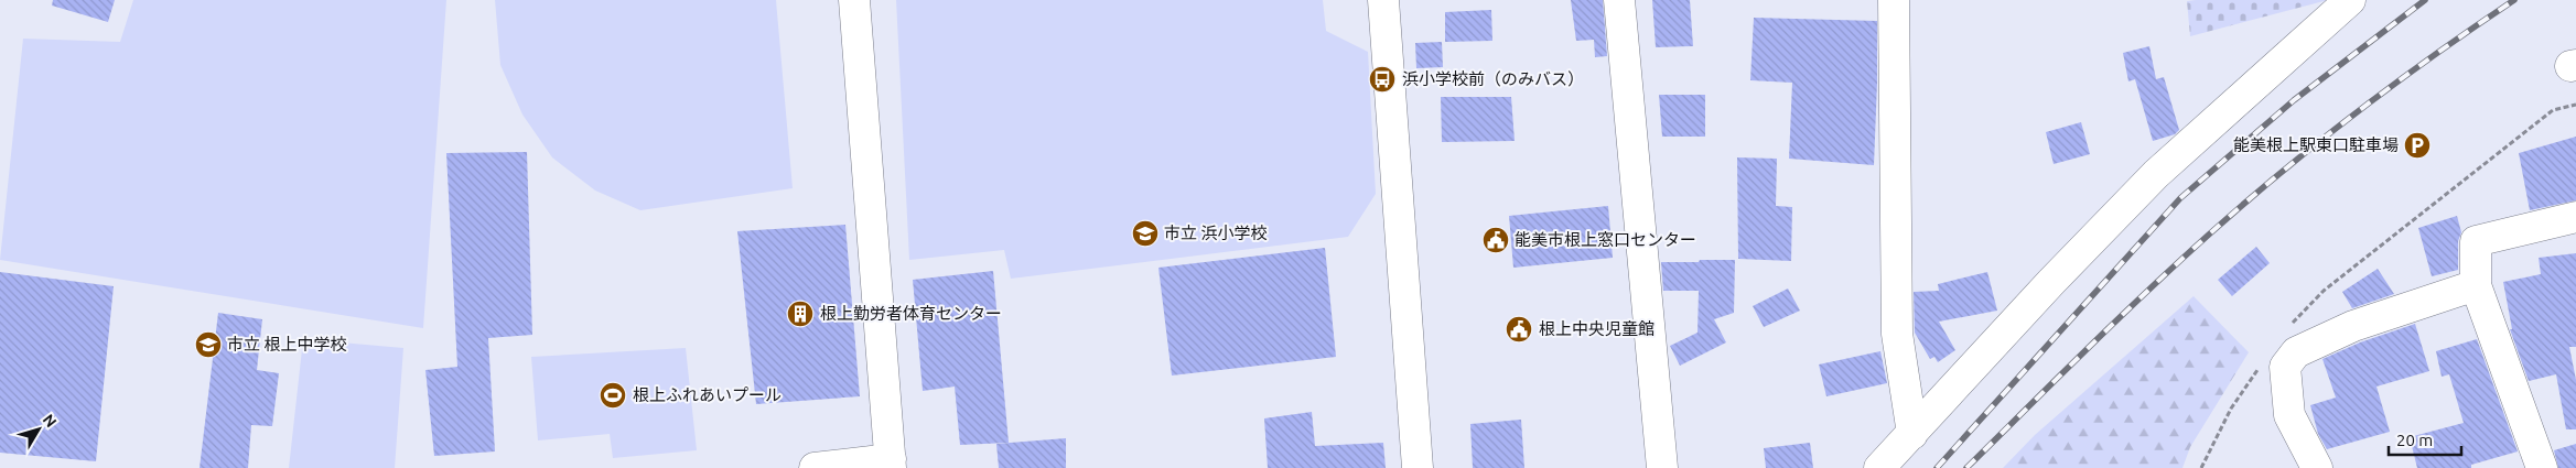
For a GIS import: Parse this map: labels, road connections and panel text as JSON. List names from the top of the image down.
{
  "places": {
    "bus stop": ["浜小学校前（のみバス）"],
    "parking": ["能美根上駅東口駐車場"],
    "school or university": ["市立 浜小学校", "市立 根上中学校"],
    "public building": ["能美市根上窓口センター", "根上中央児童館"],
    "building": ["根上勤労者体育センター"],
    "sports": ["根上ふれあいプール"]
  },
  "scale_bar": "20 m",
  "north": "top right"
}
